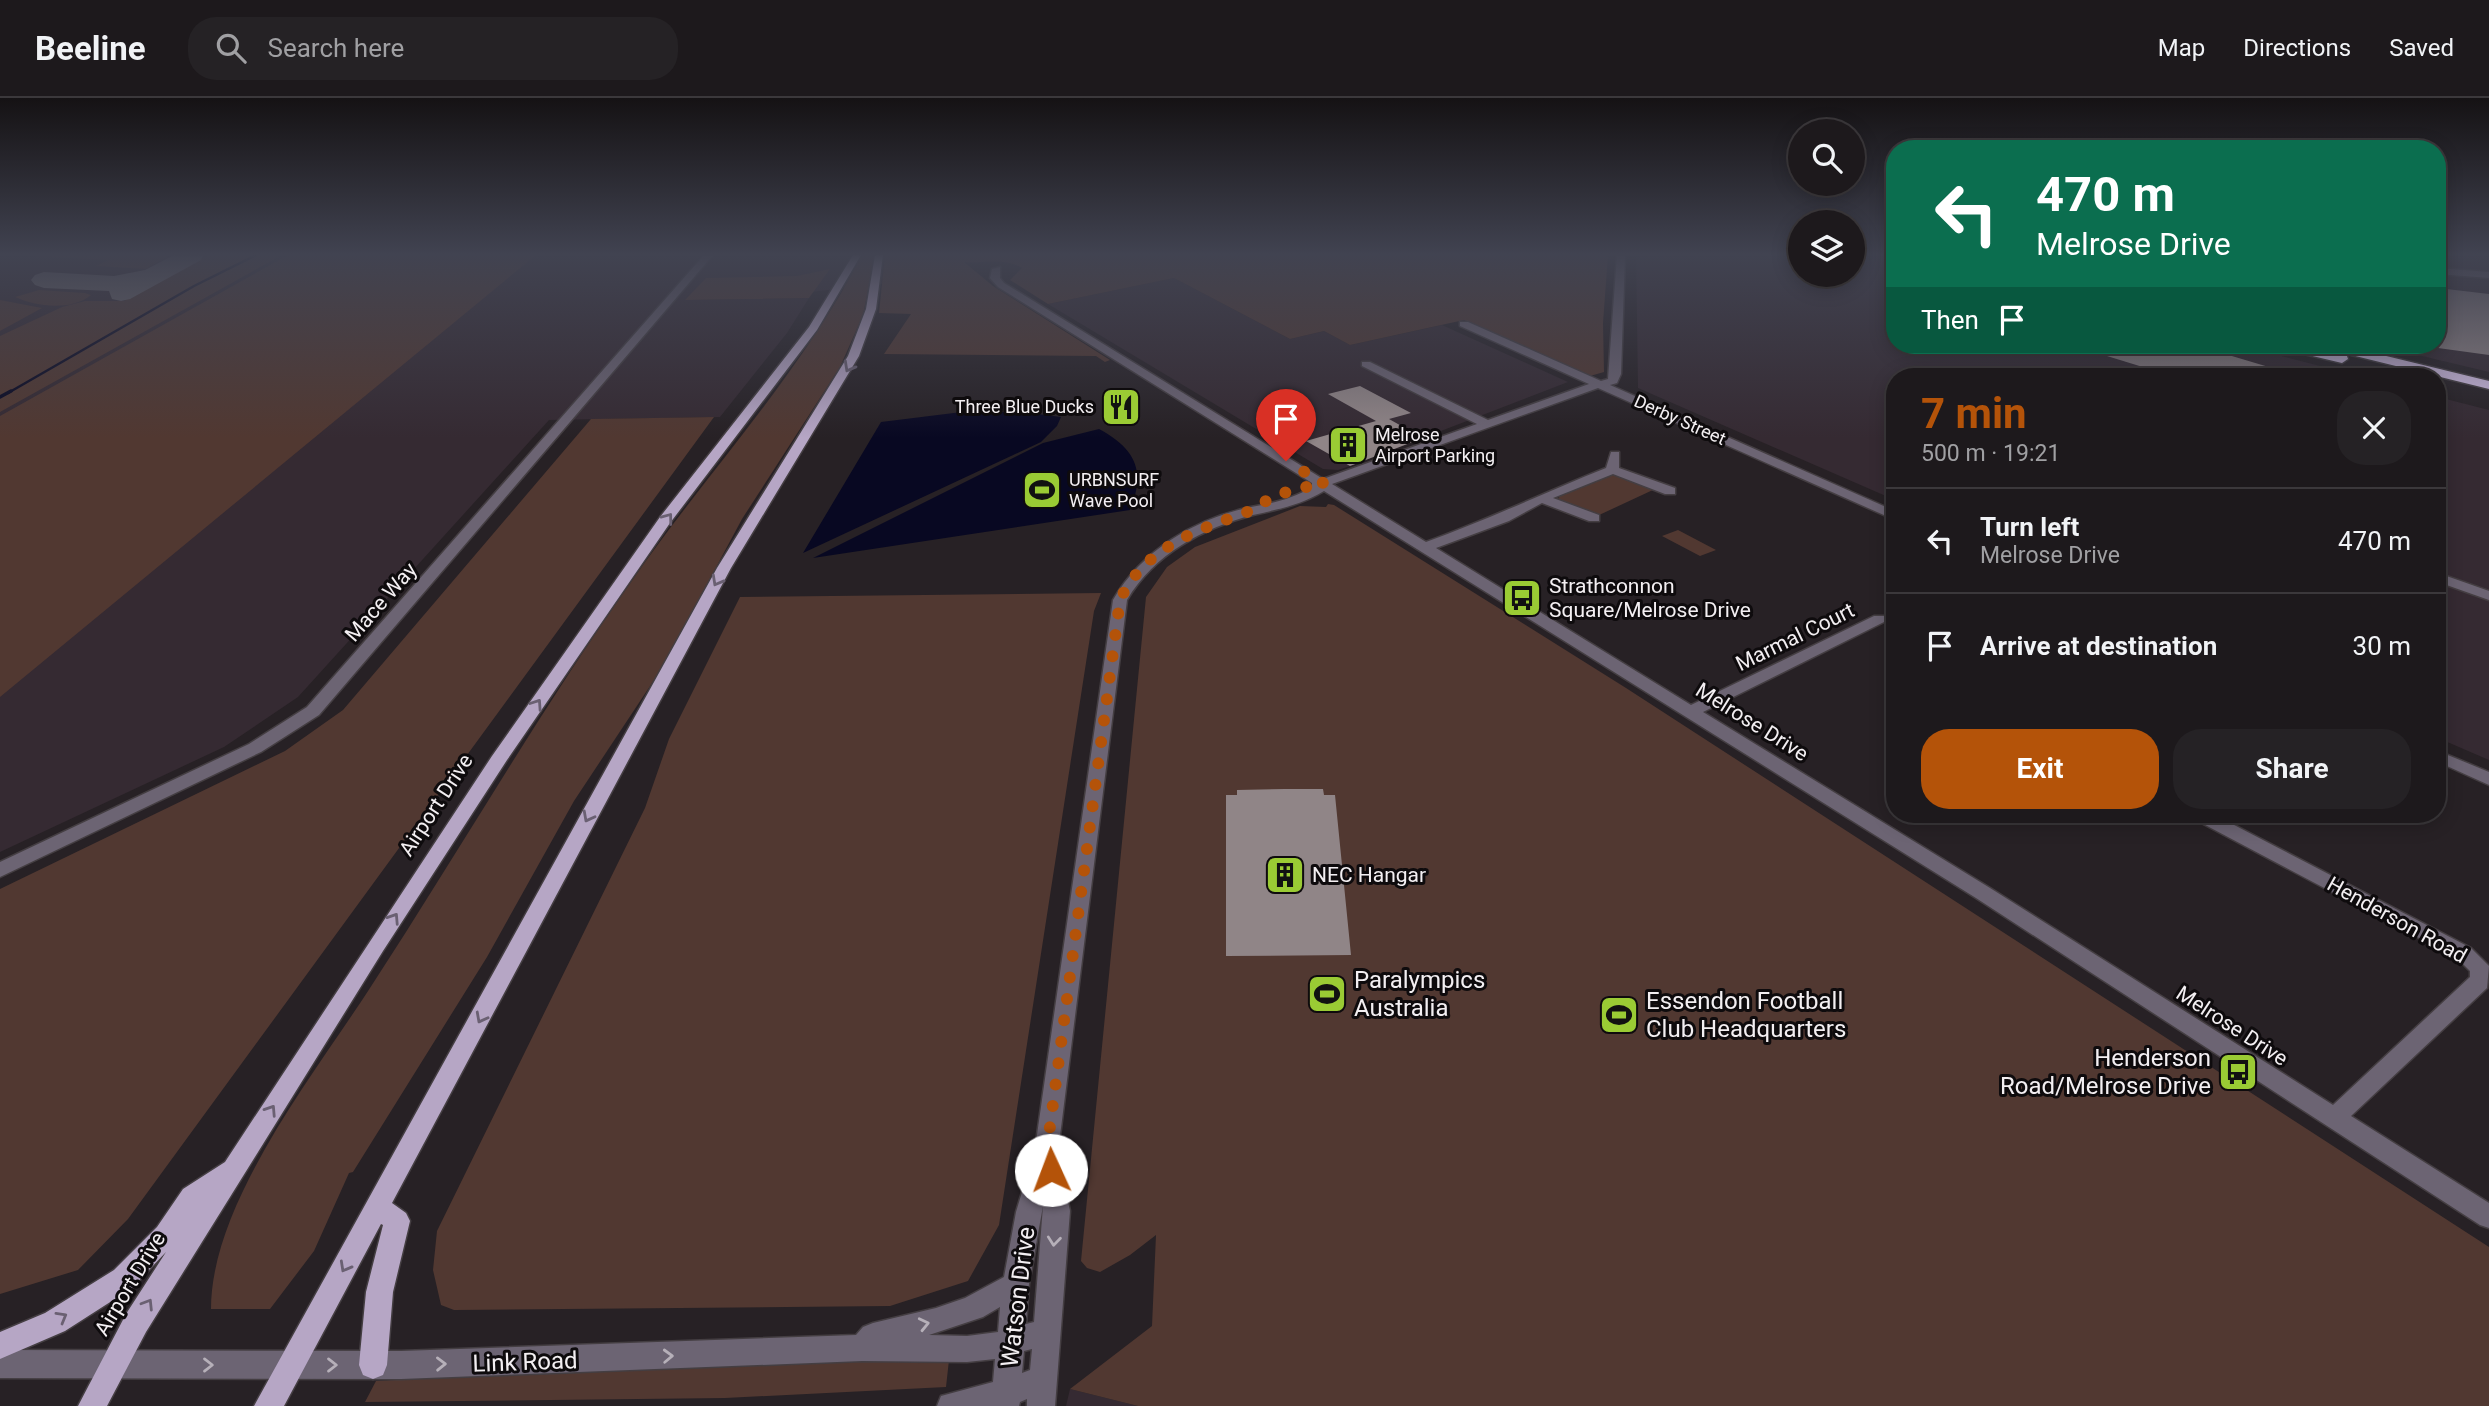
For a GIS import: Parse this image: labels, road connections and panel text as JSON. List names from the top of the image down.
{
  "streets": {
    "main road": ["Airport Drive"],
    "street": [
      "Derby Street",
      "Mace Way",
      "Marmal Court",
      "Melrose Drive",
      "Henderson Road",
      "Watson Drive",
      "Link Road"
    ]
  },
  "crossings": [
    ["Derby Street", "Watson Drive"],
    ["Marmal Court", "Melrose Drive"],
    ["Melrose Drive", "Henderson Road"],
    ["Melrose Drive", "Watson Drive"],
    ["Airport Drive", "Link Road"],
    ["Watson Drive", "Link Road"]
  ],
  "one_way": ["Link Road"],
  "places": {
    "restaurant": ["Three Blue Ducks"],
    "building": ["Melrose Airport Parking", "NEC Hangar"],
    "sports": ["URBNSURF Wave Pool", "Paralympics Australia", "Essendon Football Club Headquarters"],
    "bus stop": ["Strathconnon Square/Melrose Drive", "Henderson Road/Melrose Drive"]
  },
  "page": {
    "header": "Beeline",
    "search": "Search here",
    "nav": ["Map", "Directions", "Saved"],
    "turn": ["470 m", "Melrose Drive"],
    "then": "Then",
    "heading": ["7 min", "500 m · 19:21"],
    "list": [
      {
        "name": "Turn left",
        "note": "Melrose Drive",
        "value": "470 m"
      },
      {
        "name": "Arrive at destination",
        "value": "30 m"
      }
    ],
    "buttons": ["Exit", "Share"]
  }
}
